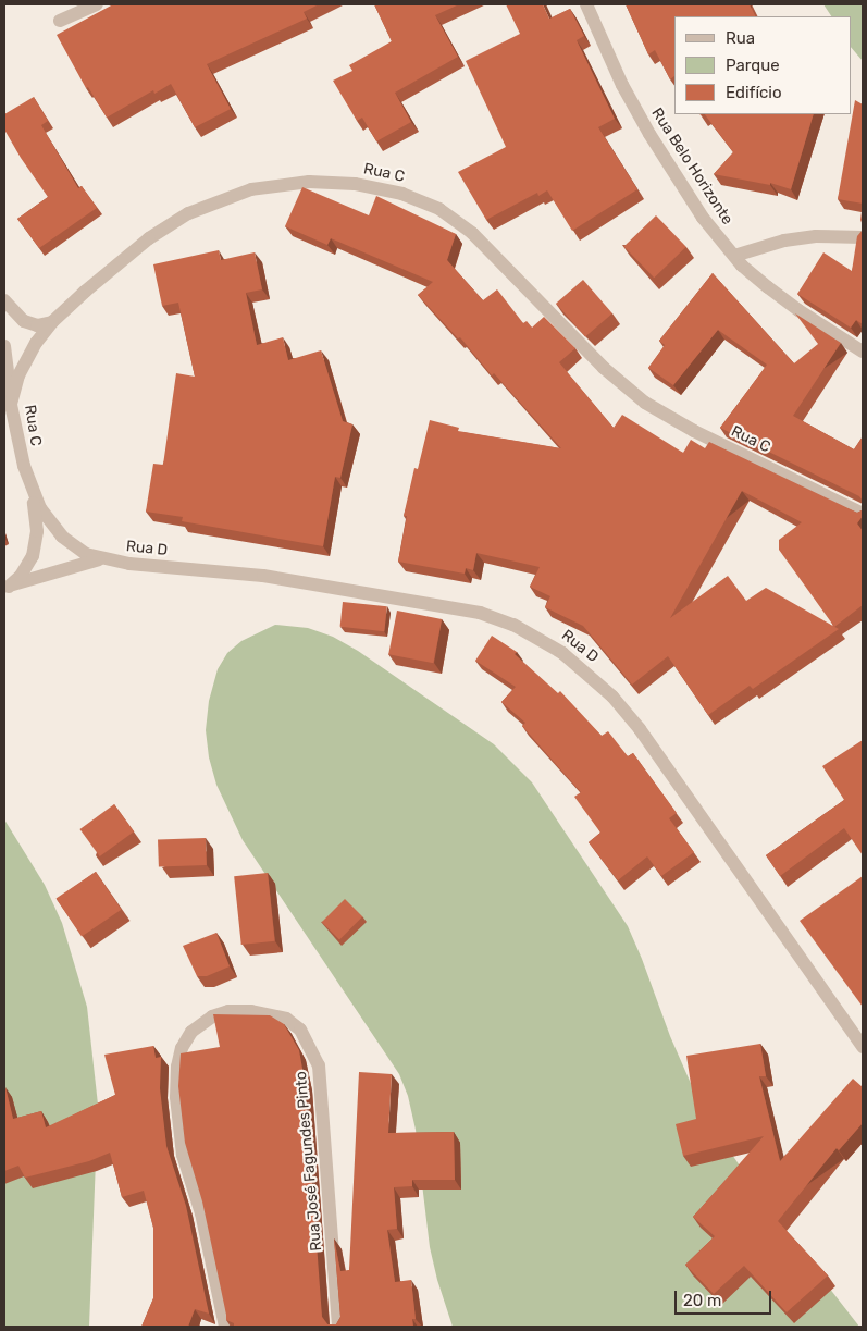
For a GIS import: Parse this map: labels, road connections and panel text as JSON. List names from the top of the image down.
{
  "streets": {
    "street": [
      "Rua Belo Horizonte",
      "Rua C",
      "Rua D",
      "Rua José Fagundes Pinto"
    ]
  },
  "crossings": [
    ["Rua C", "Rua D"]
  ],
  "legend": ["Rua", "Parque", "Edifício"],
  "scale_bar": "20 m"
}
